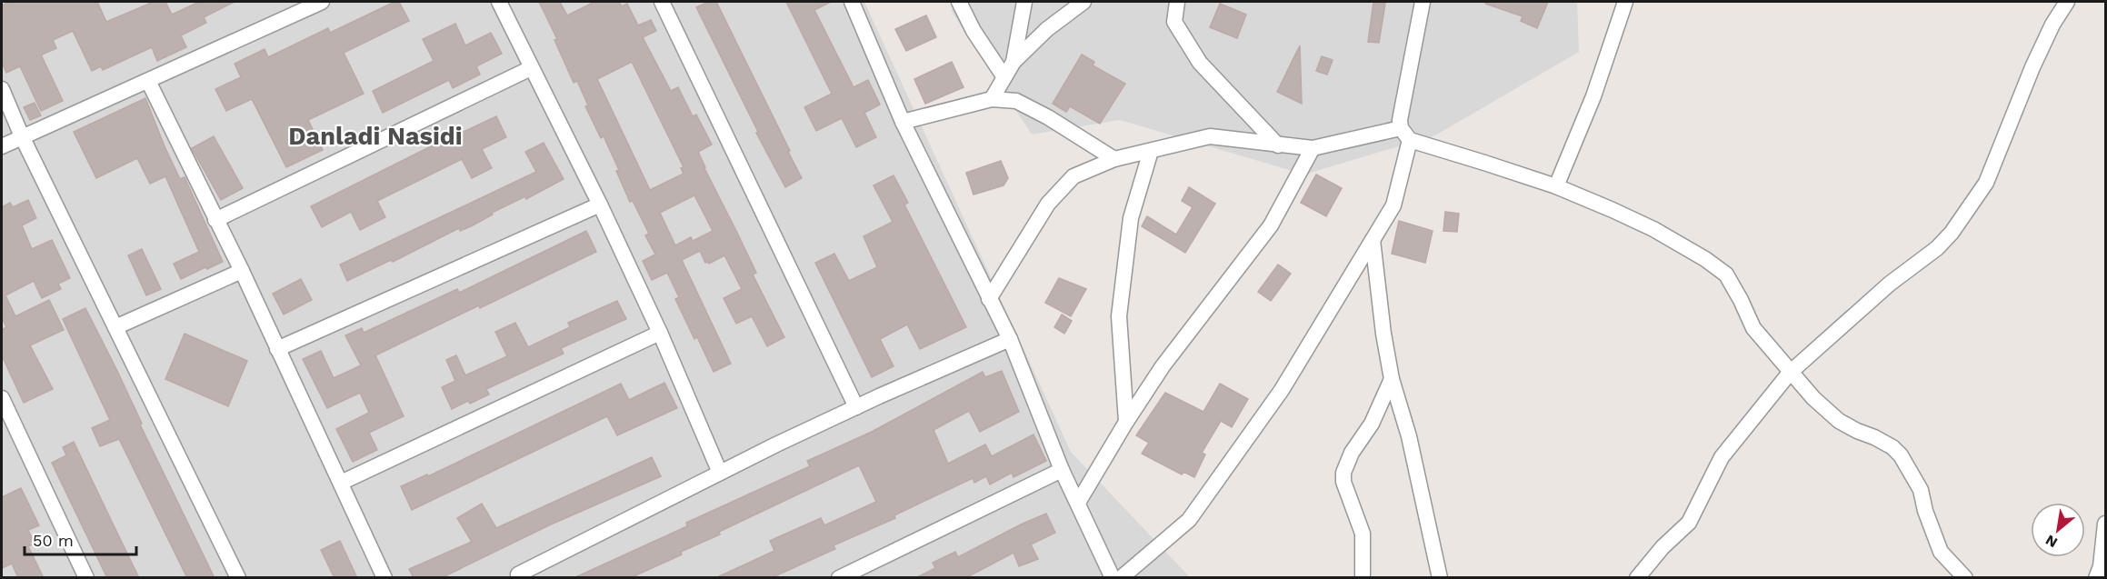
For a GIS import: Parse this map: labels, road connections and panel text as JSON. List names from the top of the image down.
{
  "districts": ["Danladi Nasidi"],
  "scale_bar": "50 m",
  "north": "bottom left"
}
